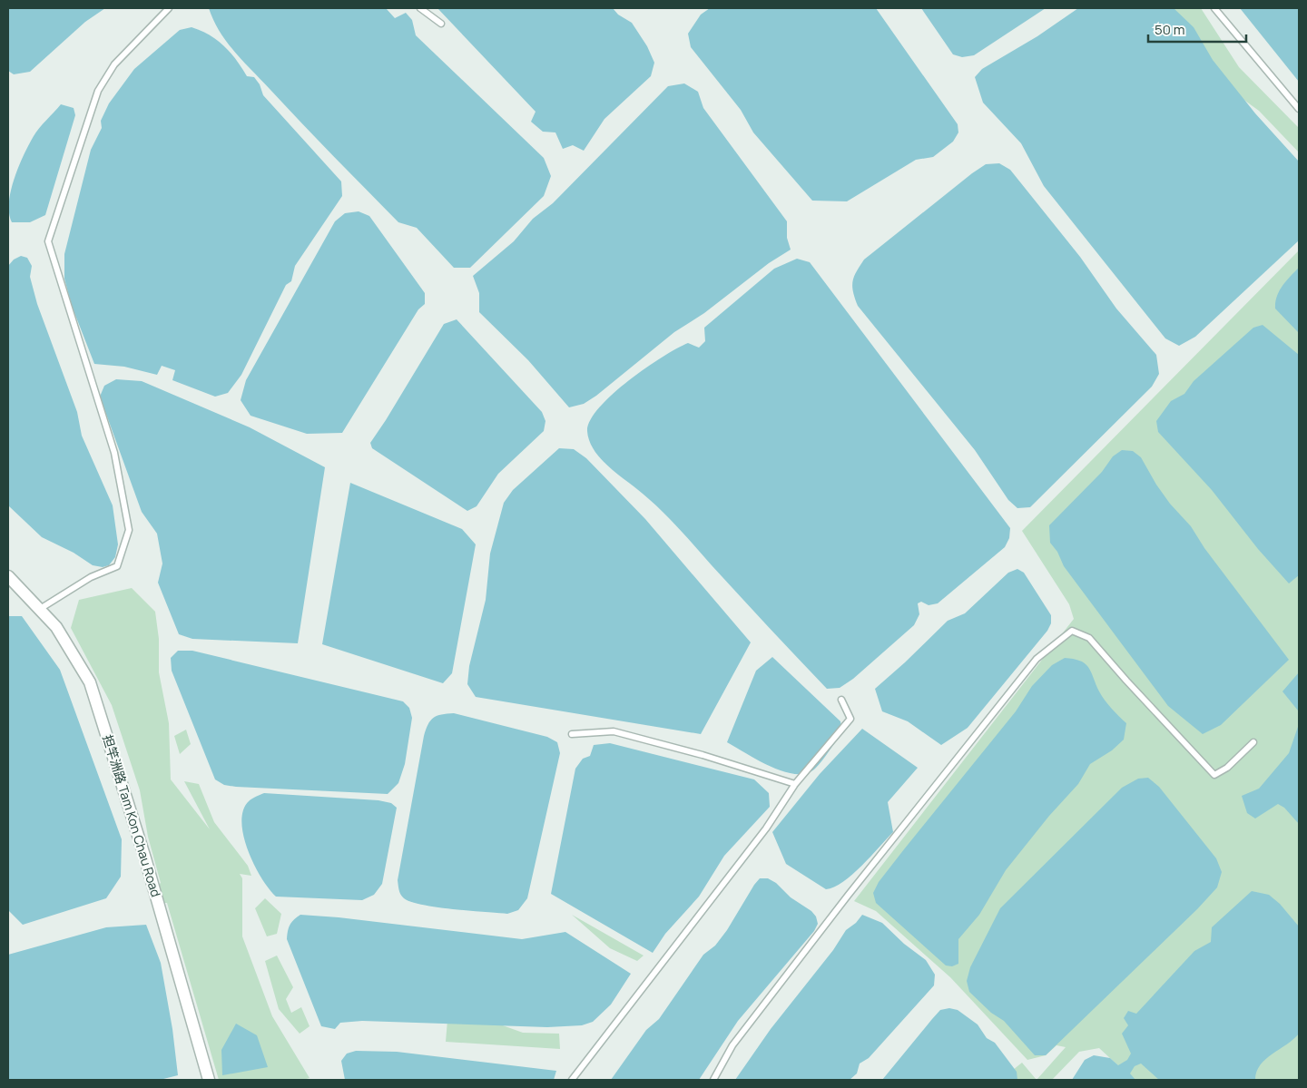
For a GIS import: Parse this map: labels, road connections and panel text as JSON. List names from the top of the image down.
{
  "streets": {
    "street": ["担竿洲路 Tam Kon Chau Road"]
  },
  "scale_bar": "50 m"
}
